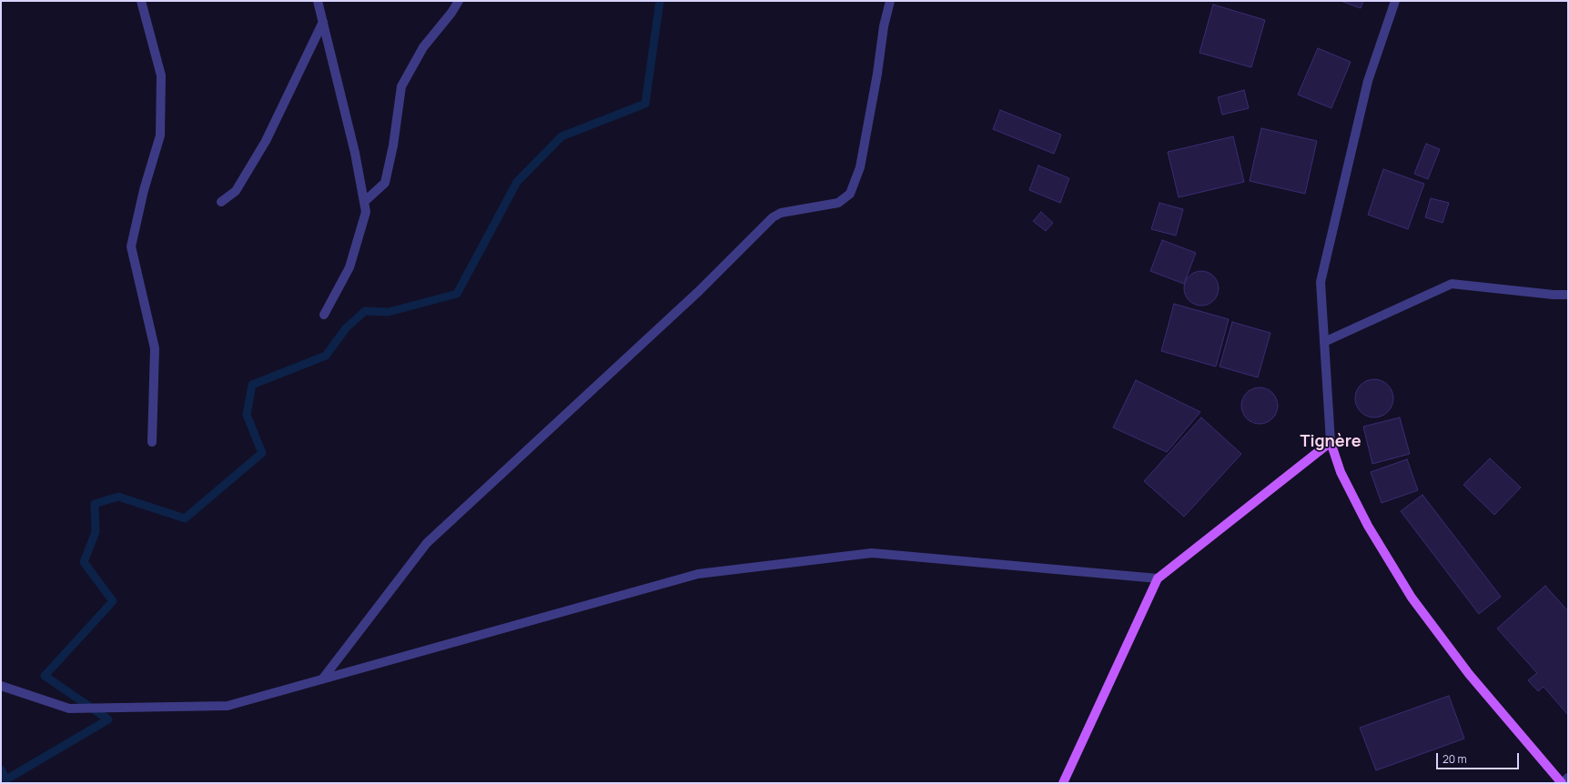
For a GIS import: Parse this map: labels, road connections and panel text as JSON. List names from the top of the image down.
{
  "districts": ["Tignère"],
  "scale_bar": "20 m"
}
